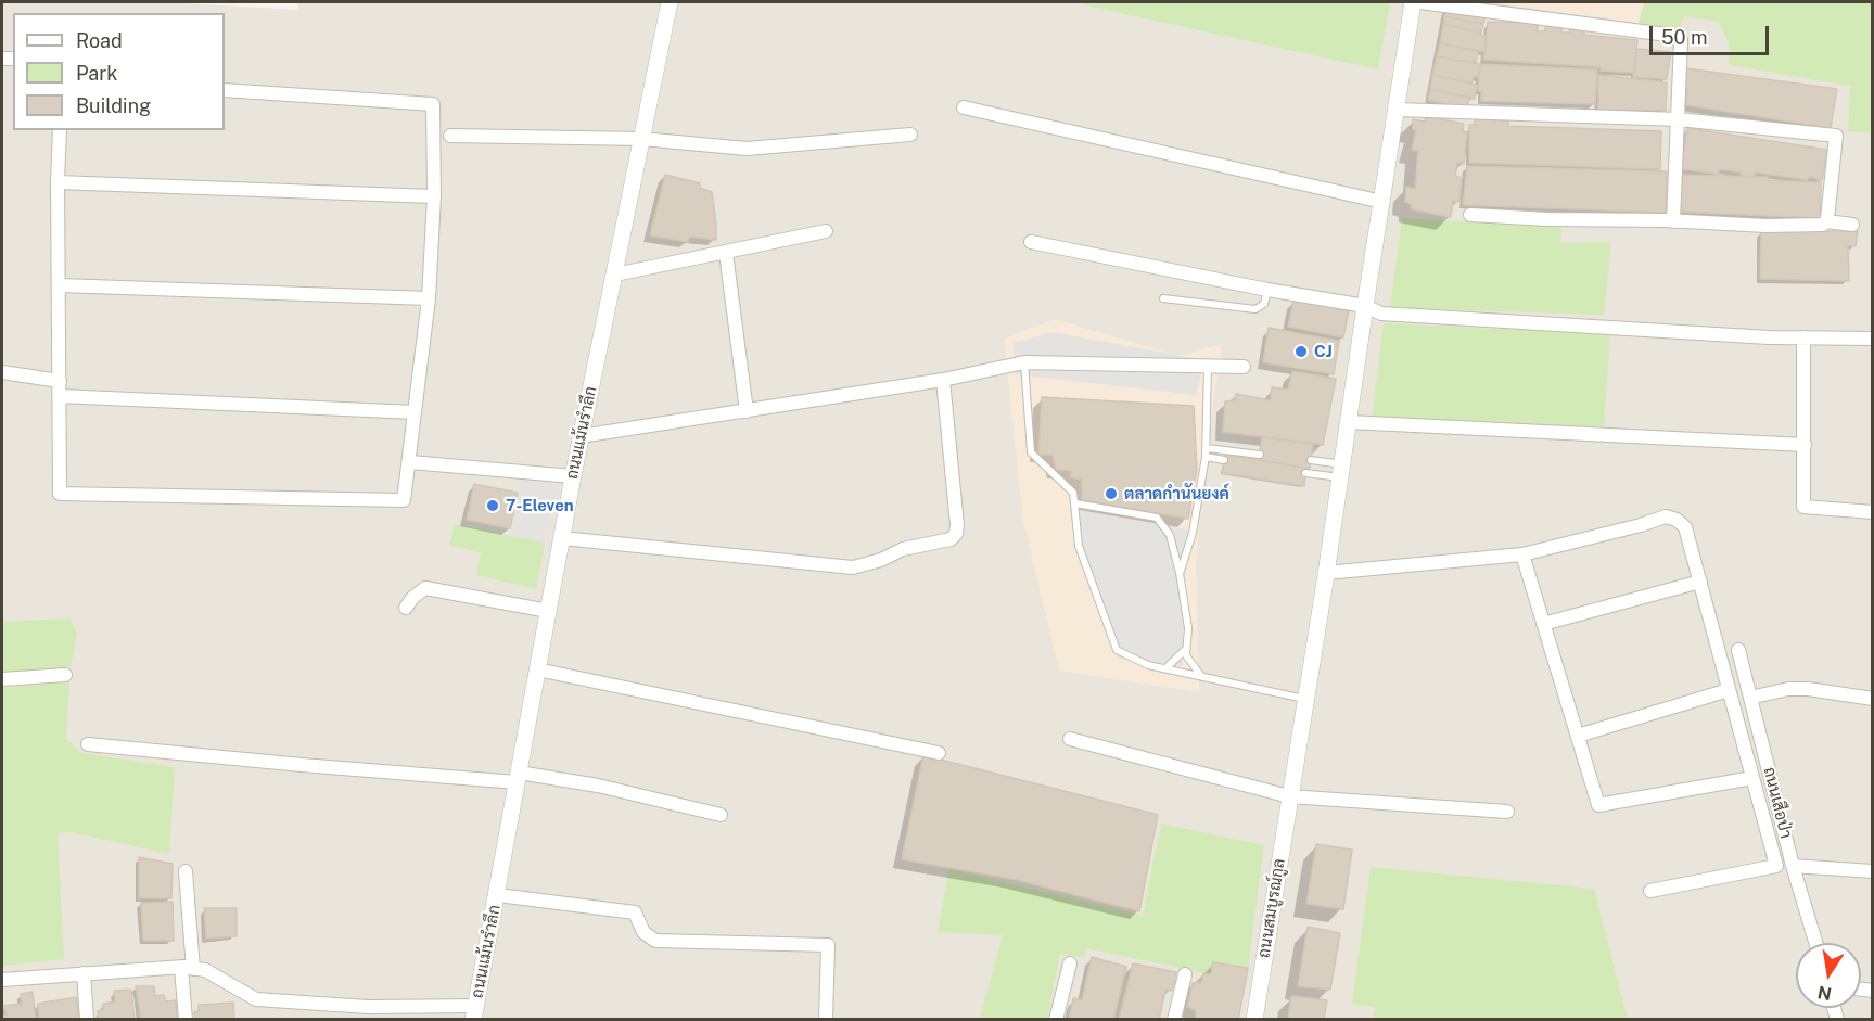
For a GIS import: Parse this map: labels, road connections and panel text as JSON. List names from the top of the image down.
{
  "streets": {
    "street": ["ถนนแม้นรำลึก", "ถนนเสือป่า", "ถนนสมบูรณ์กูล"]
  },
  "places": ["CJ", "ตลาดกำนันยงค์", "7-Eleven"],
  "legend": ["Road", "Park", "Building"],
  "scale_bar": "50 m",
  "north": "bottom"
}
